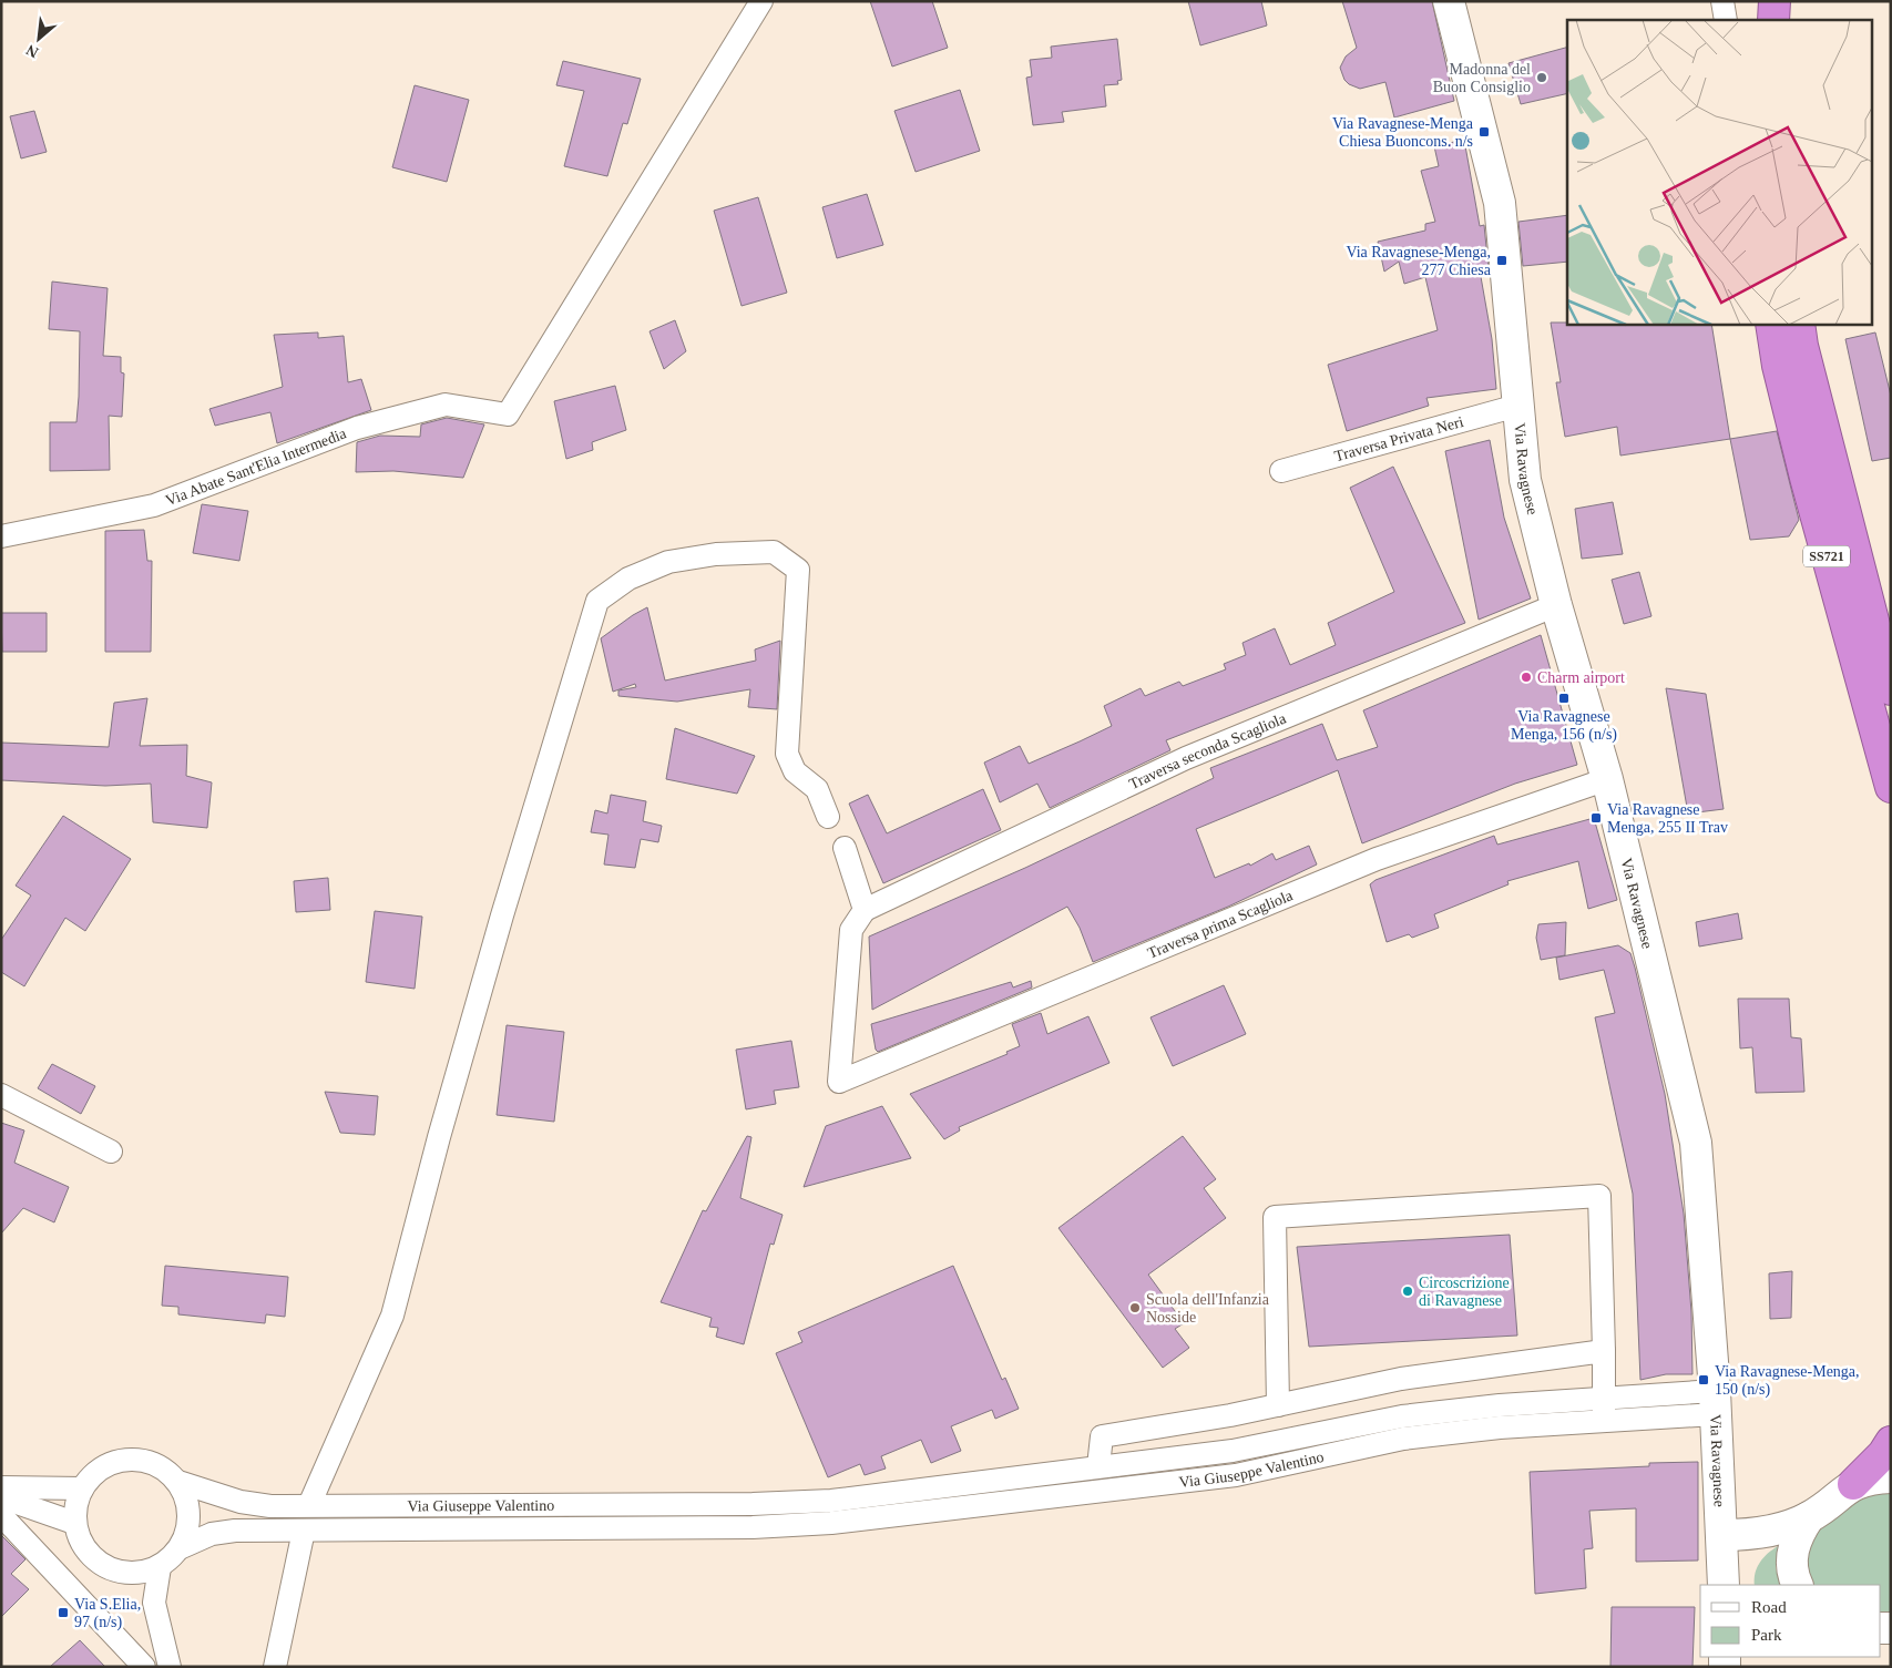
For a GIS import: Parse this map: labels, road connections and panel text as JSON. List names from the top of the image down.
{
  "streets": {
    "highway": ["SS721"],
    "main road": ["Via Ravagnese"],
    "street": [
      "Traversa Privata Neri",
      "Via Abate Sant'Elia Intermedia",
      "Traversa seconda Scagliola",
      "Traversa prima Scagliola",
      "Via Giuseppe Valentino"
    ]
  },
  "crossings": [
    ["Traversa Privata Neri", "Via Ravagnese"],
    ["Via Ravagnese", "Traversa seconda Scagliola"],
    ["Via Ravagnese", "Traversa prima Scagliola"],
    ["Via Ravagnese", "Via Giuseppe Valentino"],
    ["Traversa seconda Scagliola", "Traversa prima Scagliola"]
  ],
  "places": {
    "other": [
      "Madonna del Buon Consiglio",
      "Charm airport",
      "Circoscrizione di Ravagnese",
      "Scuola dell'Infanzia Nosside"
    ],
    "transit": [
      "Via Ravagnese-Menga Chiesa Buoncons. n/s",
      "Via Ravagnese-Menga, 277 Chiesa",
      "Via Ravagnese Menga, 156 (n/s)",
      "Via Ravagnese Menga, 255 II Trav",
      "Via Ravagnese-Menga, 150 (n/s)",
      "Via S.Elia, 97 (n/s)"
    ]
  },
  "legend": ["Road", "Park"],
  "north": "bottom left"
}
